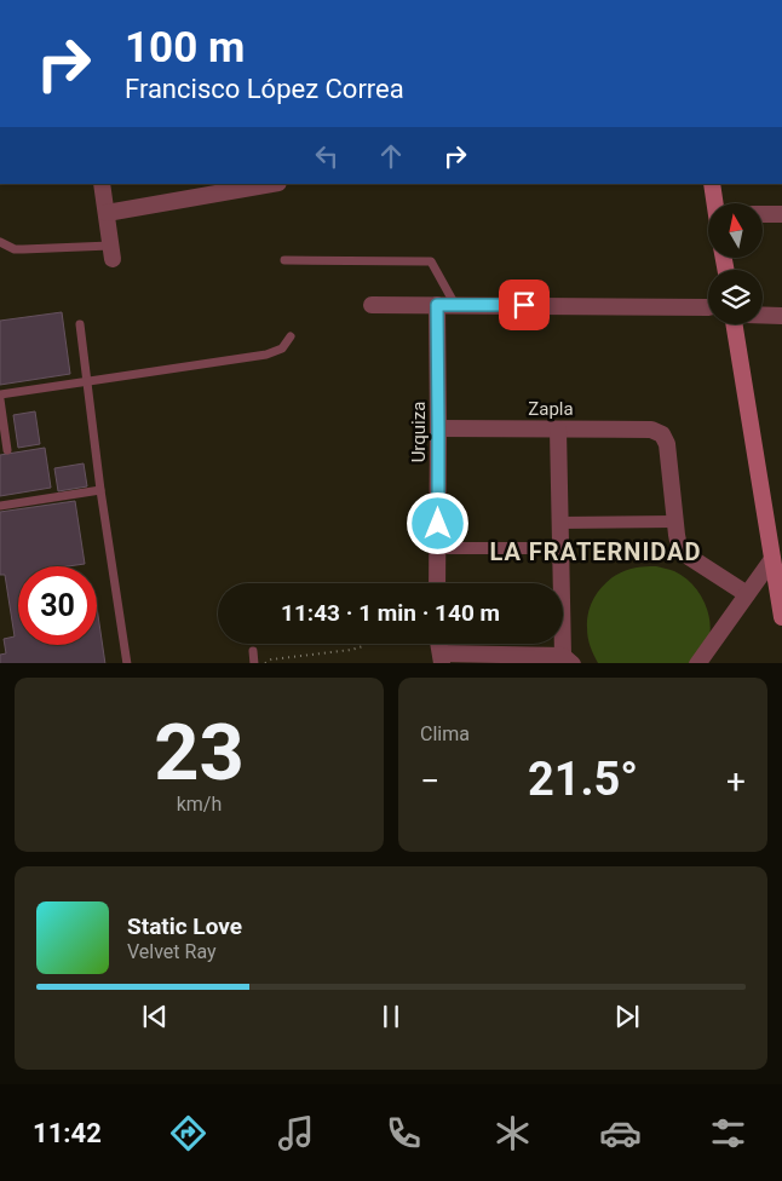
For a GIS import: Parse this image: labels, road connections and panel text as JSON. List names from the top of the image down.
{
  "streets": {
    "street": ["Zapla", "Urquiza"]
  },
  "crossings": [
    ["Zapla", "Urquiza"]
  ],
  "districts": ["LA FRATERNIDAD"],
  "north": "top",
  "page": {
    "turn": ["100 m", "Francisco López Correa"],
    "limit": "30",
    "trip": "11:43 · 1 min · 140 m",
    "tile": [
      ["23", "km/h"],
      "Clima"
    ],
    "heat": ["−", "21.5°", "+"],
    "song": ["Static Love", "Velvet Ray"],
    "tabs": "11:42"
  }
}
